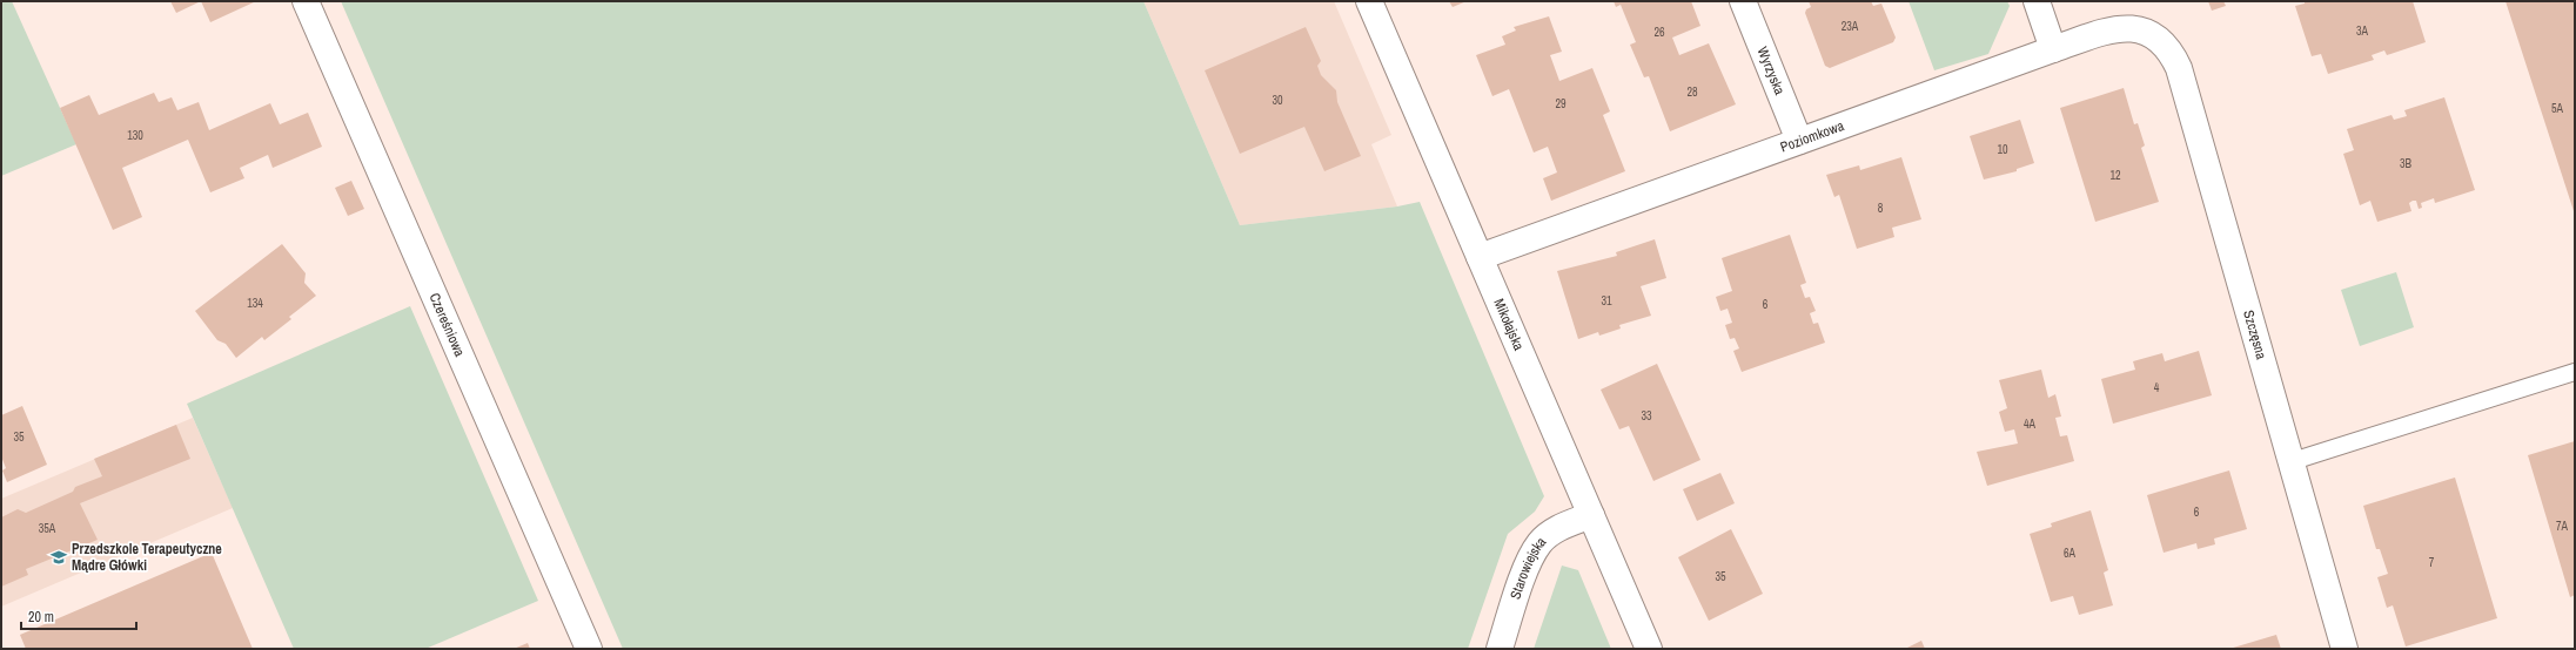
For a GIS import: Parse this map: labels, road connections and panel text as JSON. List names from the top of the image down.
{
  "streets": {
    "street": [
      "Wyrzyska",
      "Poziomkowa",
      "Czereśniowa",
      "Mikołajska",
      "Szczęsna",
      "Starowiejska"
    ]
  },
  "crossings": [
    ["Wyrzyska", "Poziomkowa"],
    ["Poziomkowa", "Mikołajska"],
    ["Poziomkowa", "Szczęsna"],
    ["Mikołajska", "Starowiejska"]
  ],
  "places": {
    "school or university": ["Przedszkole Terapeutyczne Mądre Główki"]
  },
  "house_numbers": [
    "23A",
    "3A",
    "26",
    "28",
    "30",
    "29",
    "5A",
    "130",
    "10",
    "3B",
    "12",
    "8",
    "31",
    "134",
    "6",
    "4",
    "33",
    "4A",
    "35",
    "6",
    "7A",
    "35A",
    "6A",
    "7",
    "35"
  ],
  "scale_bar": "20 m"
}
